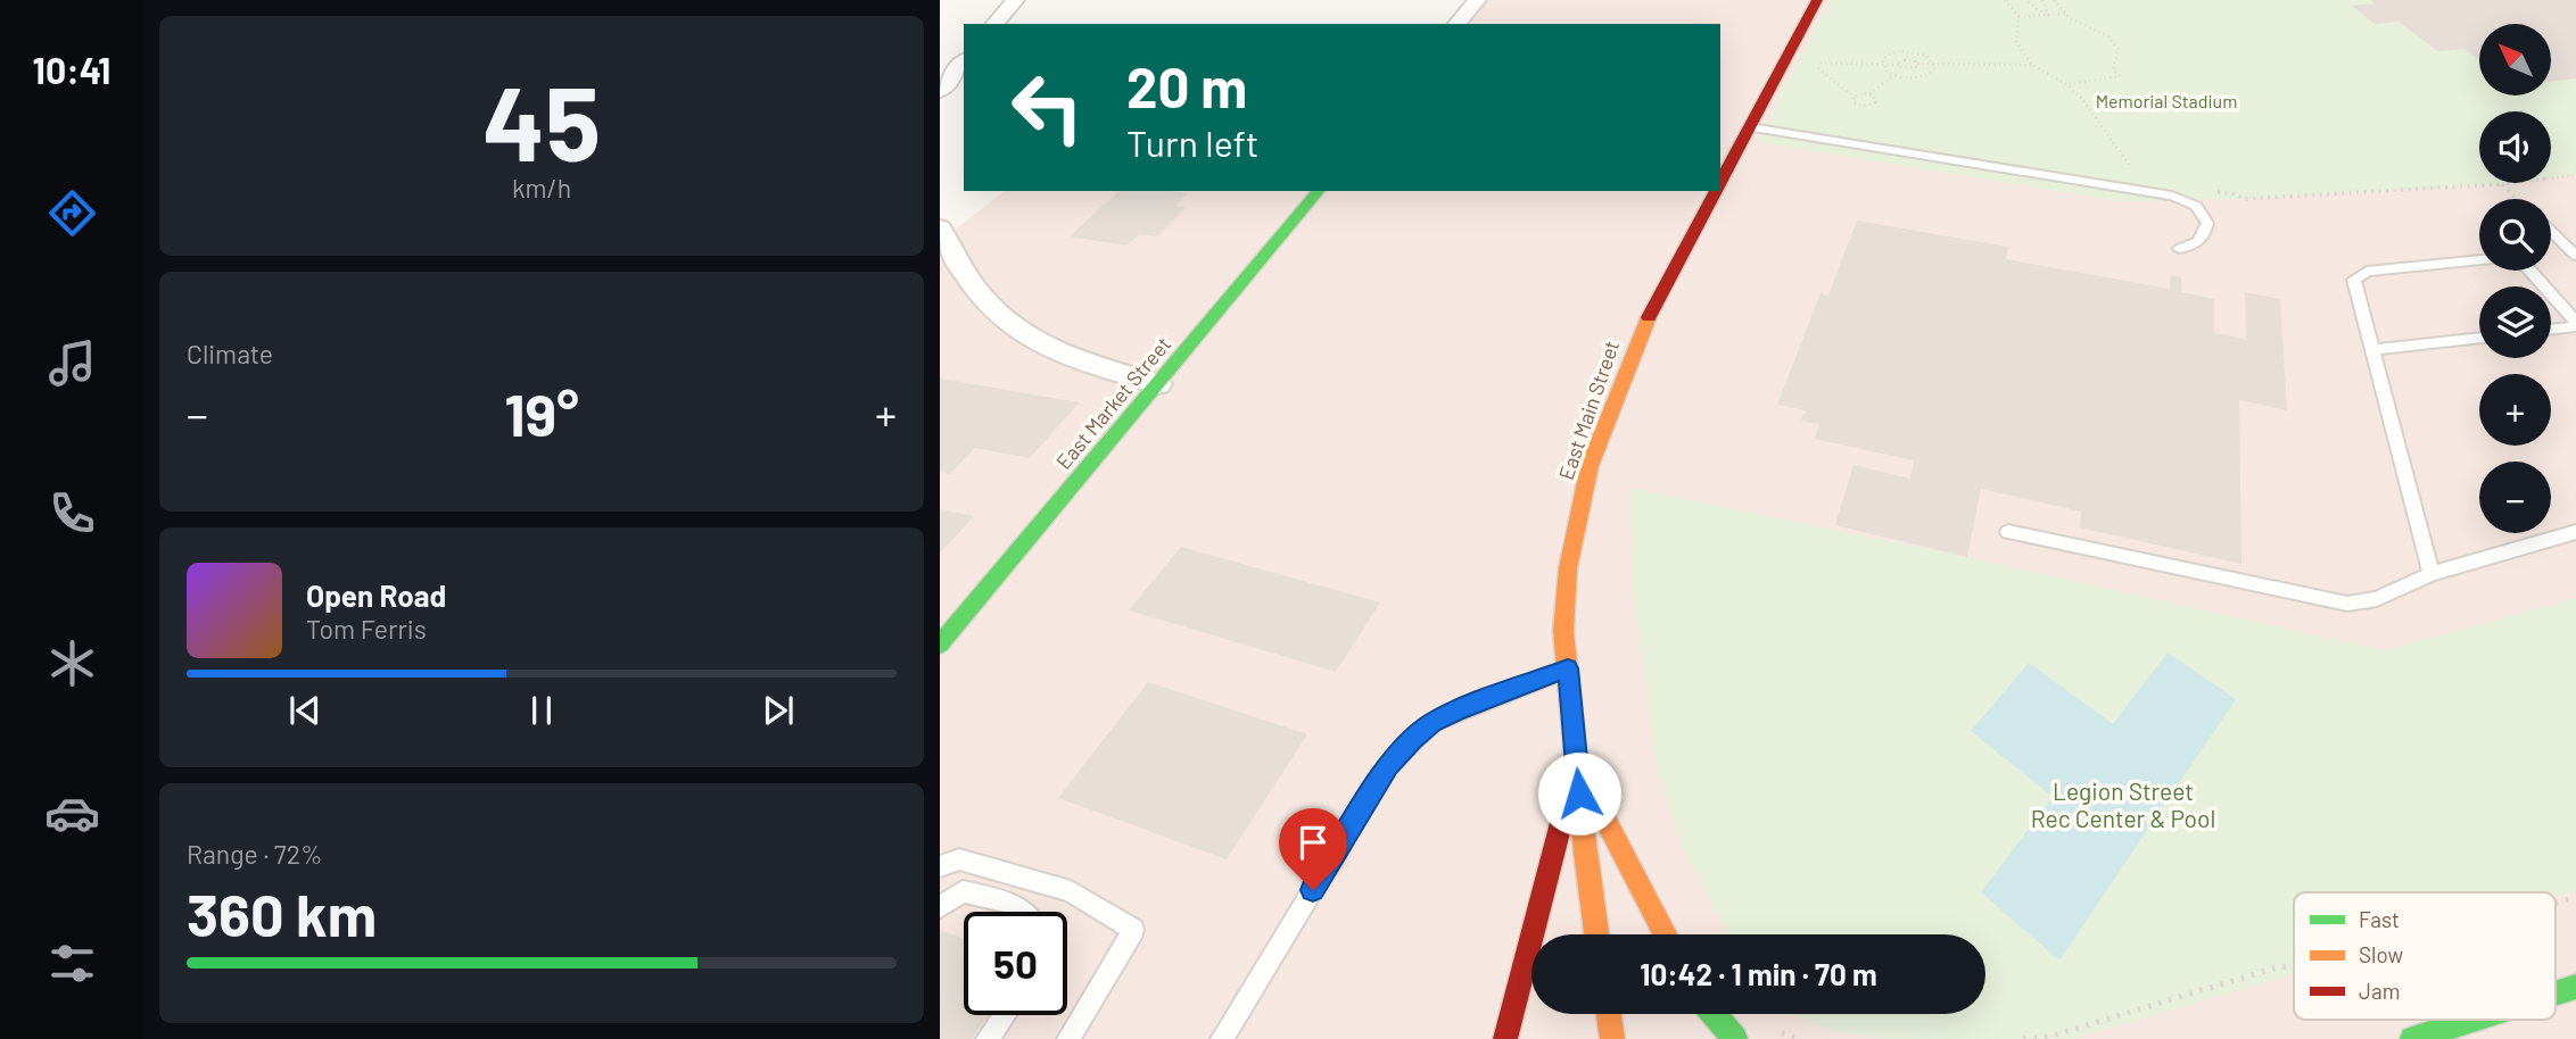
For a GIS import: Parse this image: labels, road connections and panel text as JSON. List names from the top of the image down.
{
  "streets": {
    "main road": ["East Market Street", "East Main Street"]
  },
  "parks": ["Memorial Stadium", "Legion Street Rec Center & Pool"],
  "legend": ["Fast", "Slow", "Jam"],
  "north": "top left",
  "page": {
    "tabs": "10:41",
    "tile": [
      ["45", "km/h"],
      "Climate",
      ["Range · 72%", "360 km"]
    ],
    "map_buttons": ["+", "−"],
    "turn": ["20 m", "Turn left"],
    "heat": ["−", "19°", "+"],
    "song": ["Open Road", "Tom Ferris"],
    "limit": "50",
    "trip": "10:42 · 1 min · 70 m"
  }
}
